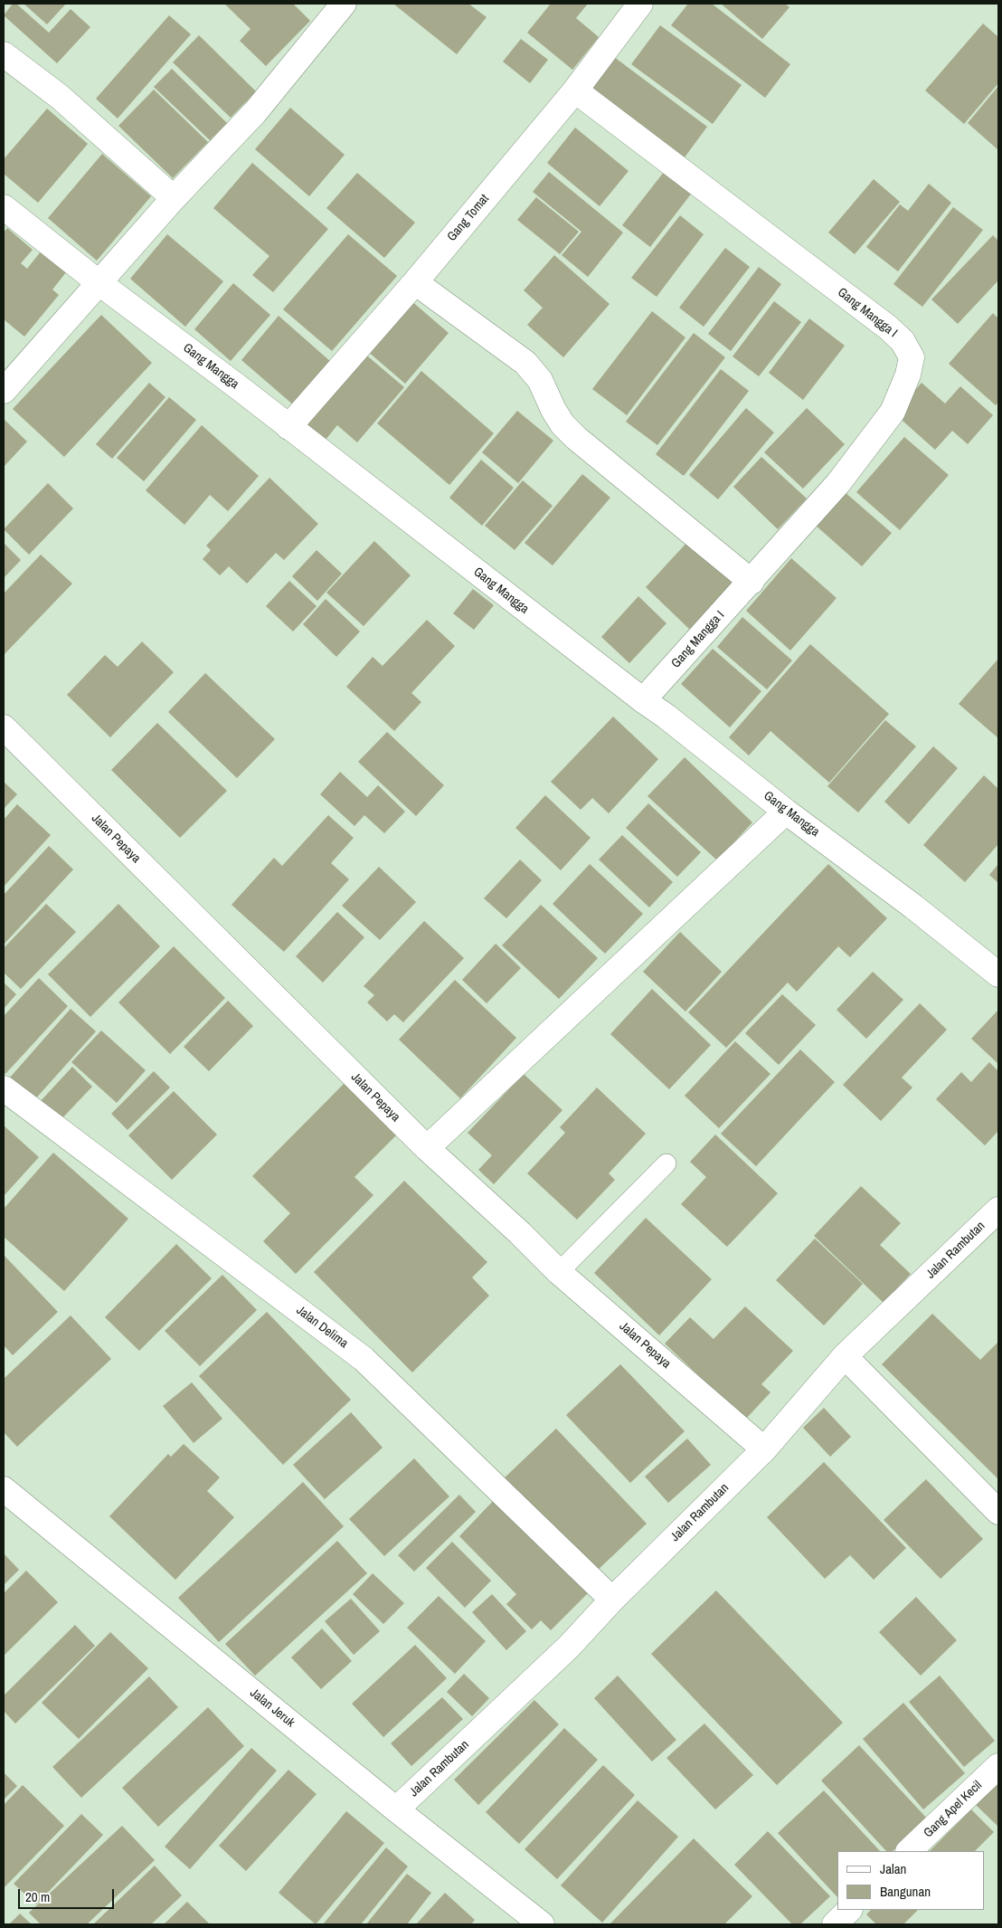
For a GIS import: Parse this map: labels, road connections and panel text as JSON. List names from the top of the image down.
{
  "streets": {
    "street": [
      "Gang Tomat",
      "Gang Mangga I",
      "Gang Mangga",
      "Jalan Pepaya",
      "Jalan Rambutan",
      "Jalan Delima",
      "Jalan Jeruk",
      "Gang Apel Kecil"
    ]
  },
  "crossings": [
    ["Gang Tomat", "Gang Mangga I"],
    ["Gang Tomat", "Gang Mangga"],
    ["Gang Mangga I", "Gang Mangga"],
    ["Jalan Pepaya", "Jalan Rambutan"],
    ["Jalan Rambutan", "Jalan Delima"],
    ["Jalan Rambutan", "Jalan Jeruk"]
  ],
  "legend": ["Jalan", "Bangunan"],
  "scale_bar": "20 m"
}
